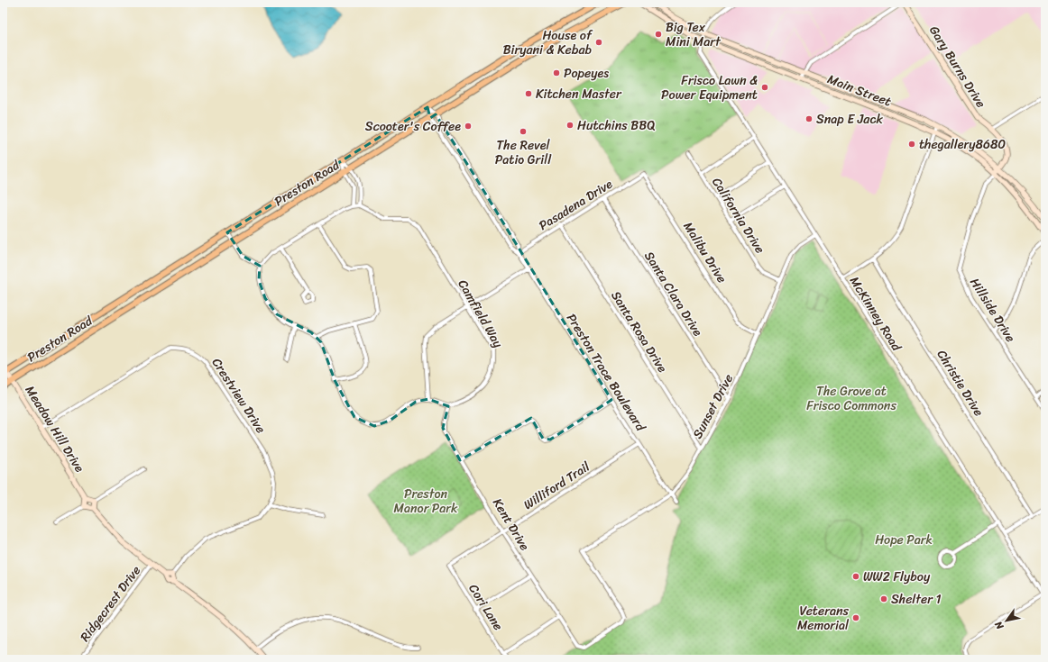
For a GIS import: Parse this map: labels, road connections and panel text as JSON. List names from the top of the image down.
{
  "streets": {
    "main road": [
      "Gary Burns Drive",
      "Main Street",
      "Preston Road",
      "Meadow Hill Drive"
    ],
    "street": [
      "Pasadena Drive",
      "California Drive",
      "Malibu Drive",
      "Santa Clara Drive",
      "Hillside Drive",
      "Camfield Way",
      "McKinney Road",
      "Santa Rosa Drive",
      "Preston Trace Boulevard",
      "Christie Drive",
      "Crestview Drive",
      "Sunset Drive",
      "Williford Trail",
      "Kent Drive",
      "Ridgecrest Drive",
      "Cori Lane"
    ]
  },
  "crossings": [
    ["Gary Burns Drive", "Main Street"],
    ["Gary Burns Drive", "Hillside Drive"],
    ["Main Street", "Hillside Drive"],
    ["Main Street", "McKinney Road"],
    ["Preston Road", "Preston Trace Boulevard"],
    ["Preston Road", "Meadow Hill Drive"],
    ["Pasadena Drive", "Malibu Drive"],
    ["Pasadena Drive", "Santa Clara Drive"],
    ["Pasadena Drive", "Santa Rosa Drive"],
    ["Pasadena Drive", "Preston Trace Boulevard"],
    ["California Drive", "Sunset Drive"],
    ["Malibu Drive", "Sunset Drive"],
    ["Santa Clara Drive", "Sunset Drive"],
    ["Camfield Way", "Kent Drive"],
    ["McKinney Road", "Sunset Drive"],
    ["Santa Rosa Drive", "Sunset Drive"],
    ["Preston Trace Boulevard", "Sunset Drive"],
    ["Preston Trace Boulevard", "Williford Trail"],
    ["Crestview Drive", "Meadow Hill Drive"],
    ["Sunset Drive", "Kent Drive"],
    ["Williford Trail", "Kent Drive"],
    ["Williford Trail", "Cori Lane"]
  ],
  "parks": ["The Grove at Frisco Commons", "Preston Manor Park", "Hope Park"],
  "places": [
    "Big Tex Mini Mart",
    "House of Biryani & Kebab",
    "Popeyes",
    "Frisco Lawn & Power Equipment",
    "Kitchen Master",
    "Snap E Jack",
    "Hutchins BBQ",
    "Scooter's Coffee",
    "The Revel Patio Grill",
    "thegallery8680",
    "WW2 Flyboy",
    "Shelter 1",
    "Veterans Memorial"
  ],
  "north": "bottom left"
}
